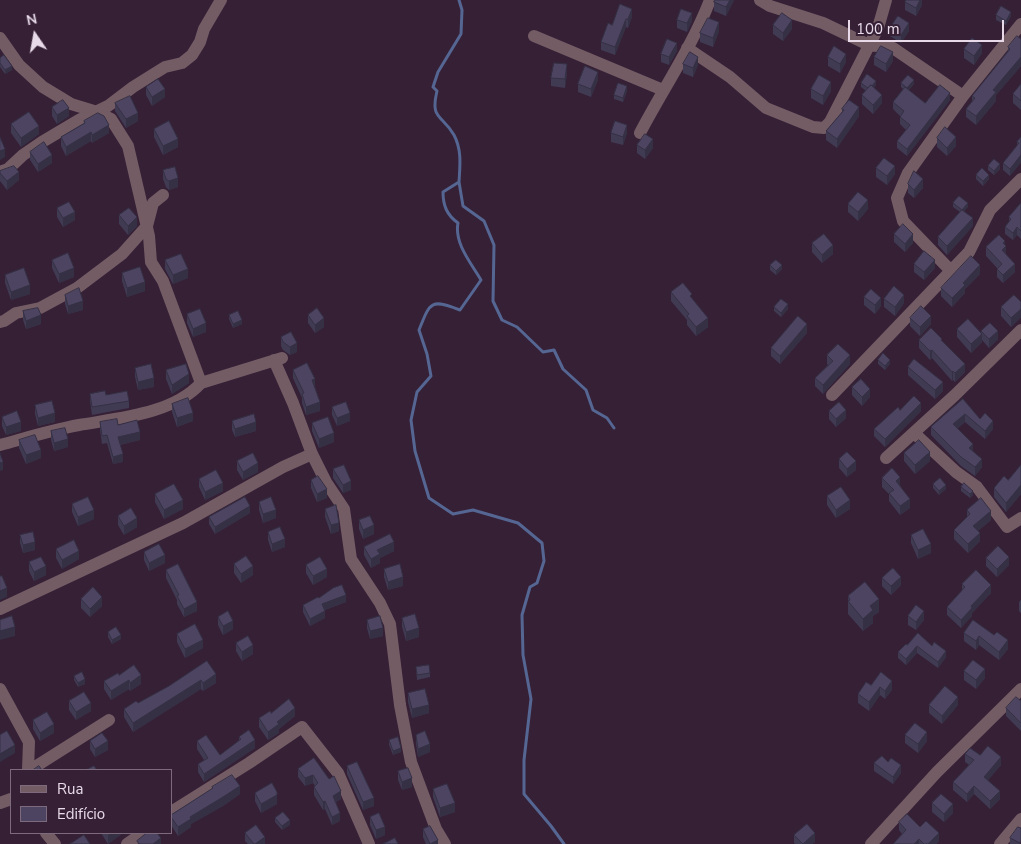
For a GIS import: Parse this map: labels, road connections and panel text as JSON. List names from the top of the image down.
{
  "legend": ["Rua", "Edifício"],
  "scale_bar": "100 m",
  "north": "top"
}
